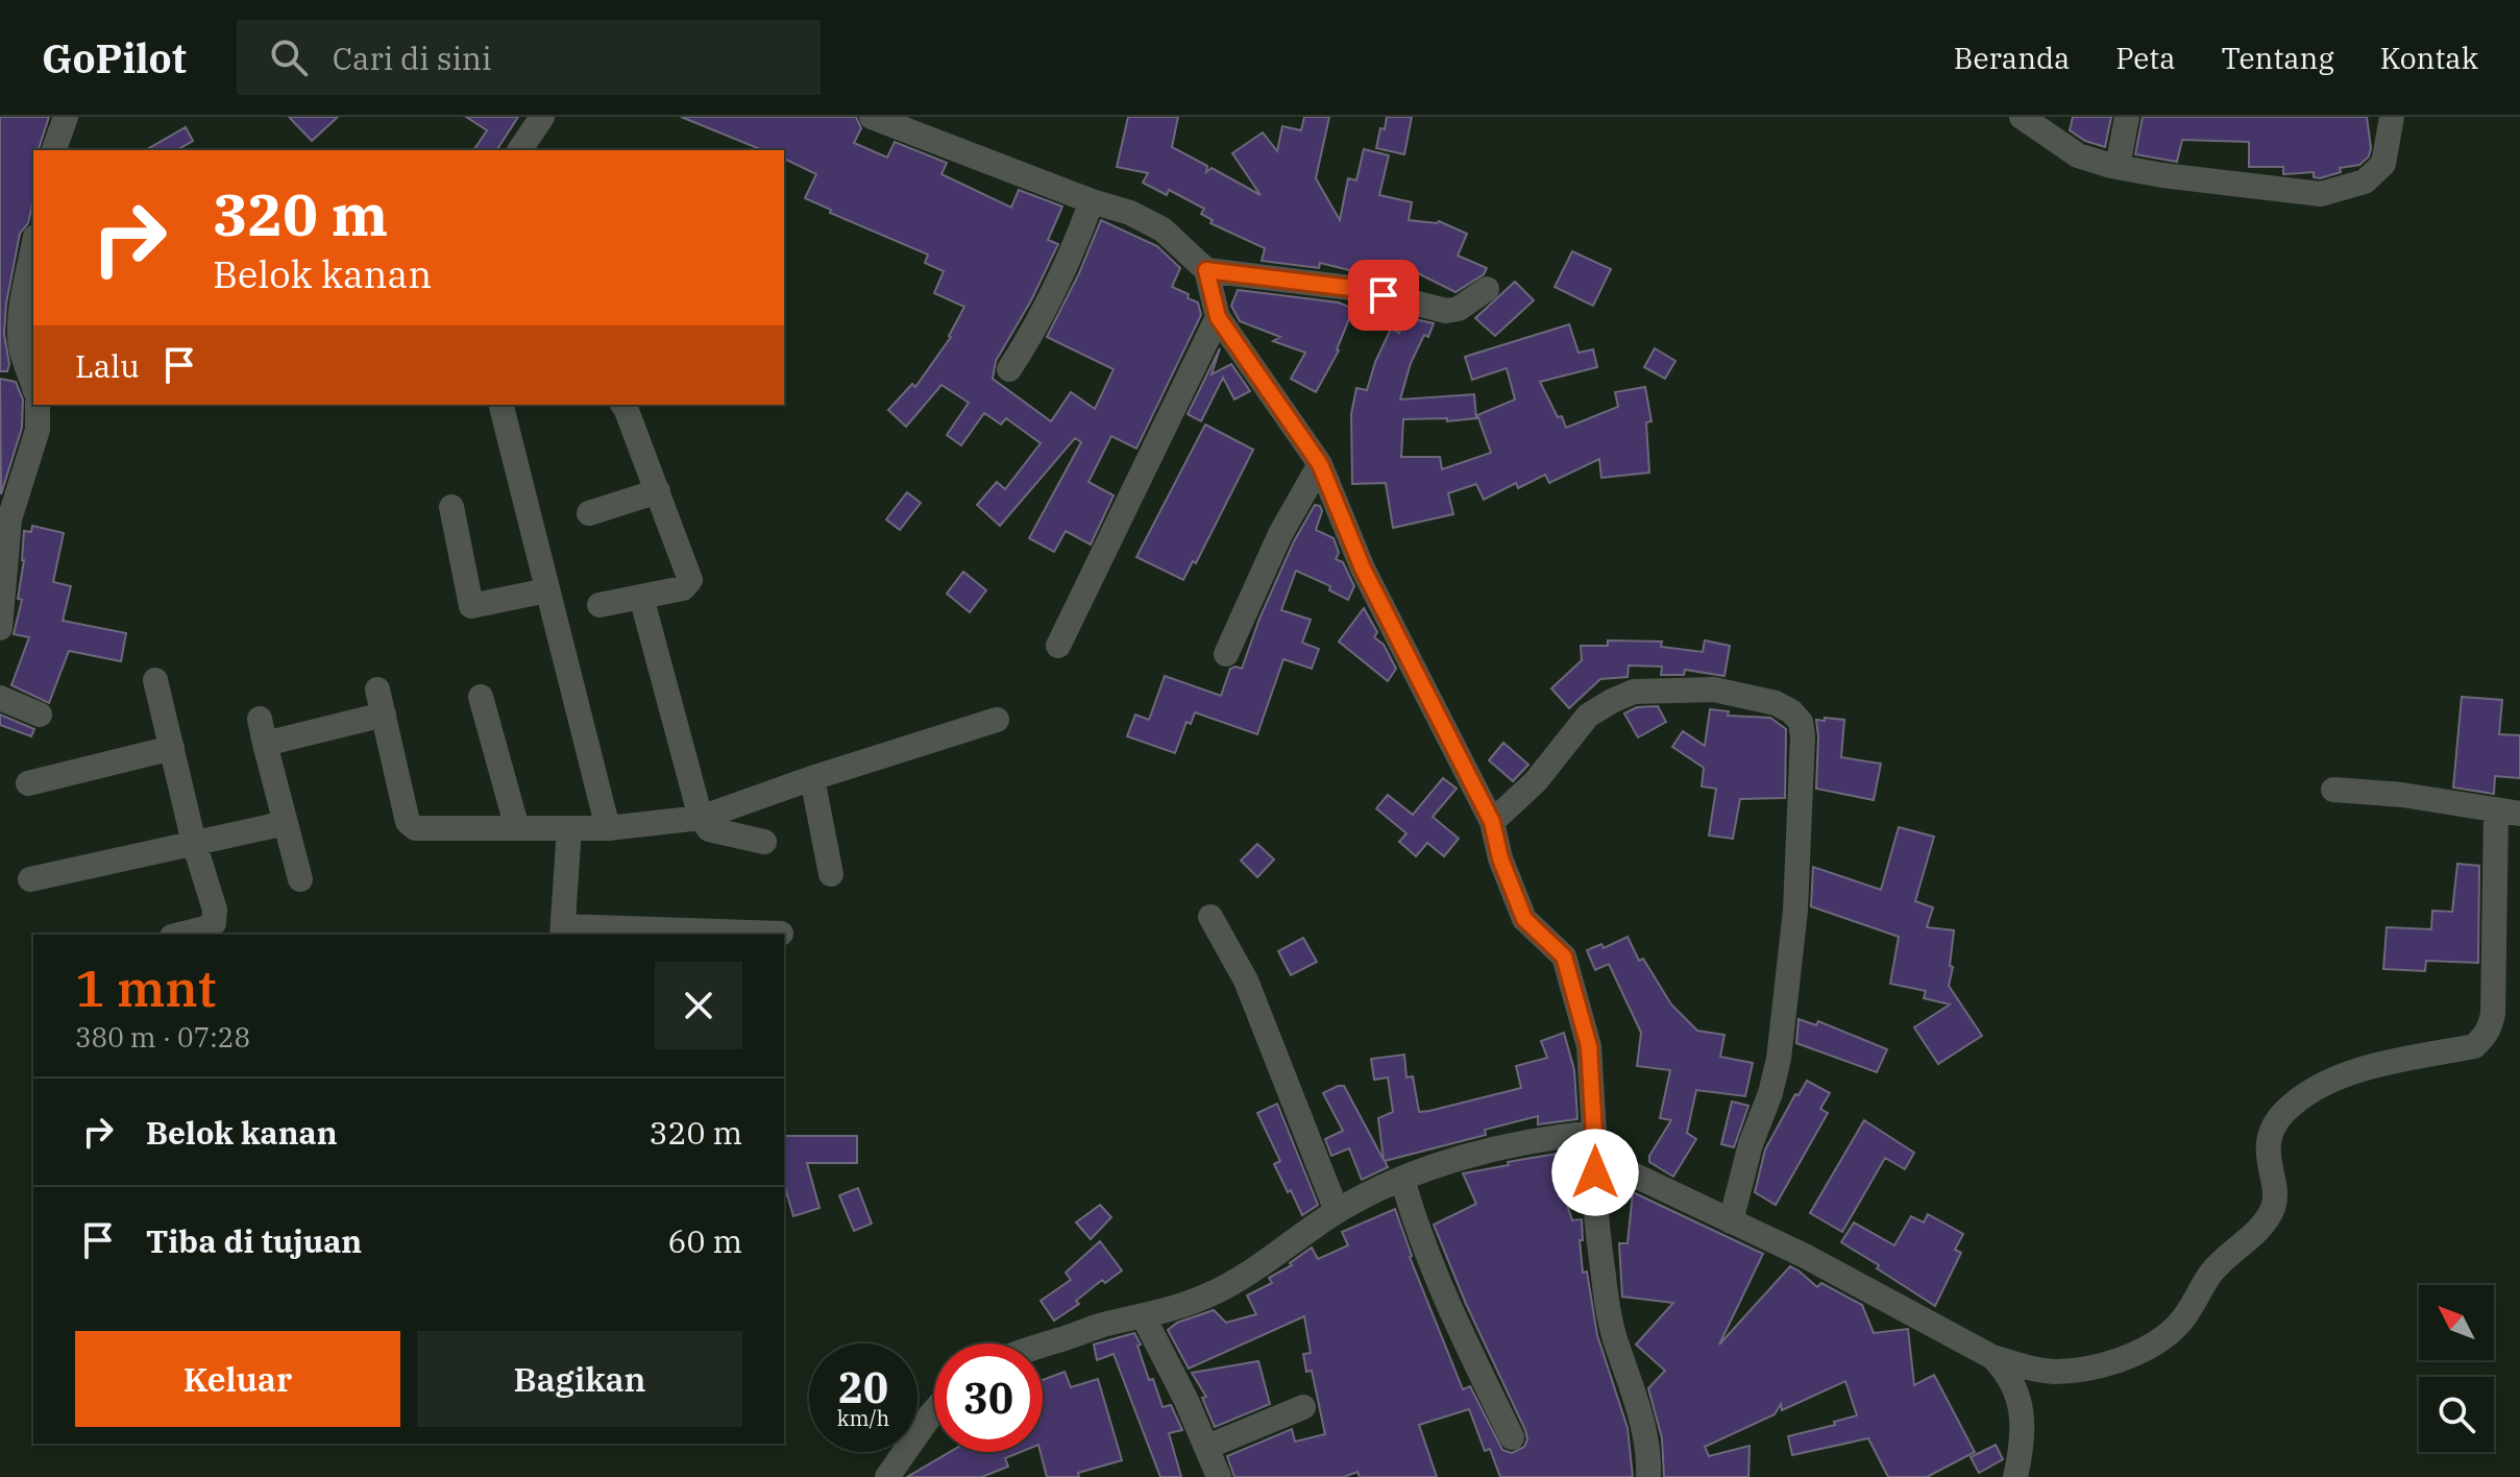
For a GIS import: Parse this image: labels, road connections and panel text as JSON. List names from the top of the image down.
{
  "north": "top left",
  "page": {
    "header": "GoPilot",
    "search": "Cari di sini",
    "nav": [
      "Beranda",
      "Peta",
      "Tentang",
      "Kontak"
    ],
    "turn": ["320 m", "Belok kanan"],
    "then": "Lalu",
    "heading": ["1 mnt", "380 m · 07:28"],
    "list": [
      {
        "name": "Belok kanan",
        "value": "320 m"
      },
      {
        "name": "Tiba di tujuan",
        "value": "60 m"
      }
    ],
    "buttons": ["Keluar", "Bagikan"],
    "speed": "20 km/h",
    "limit": "30"
  }
}
